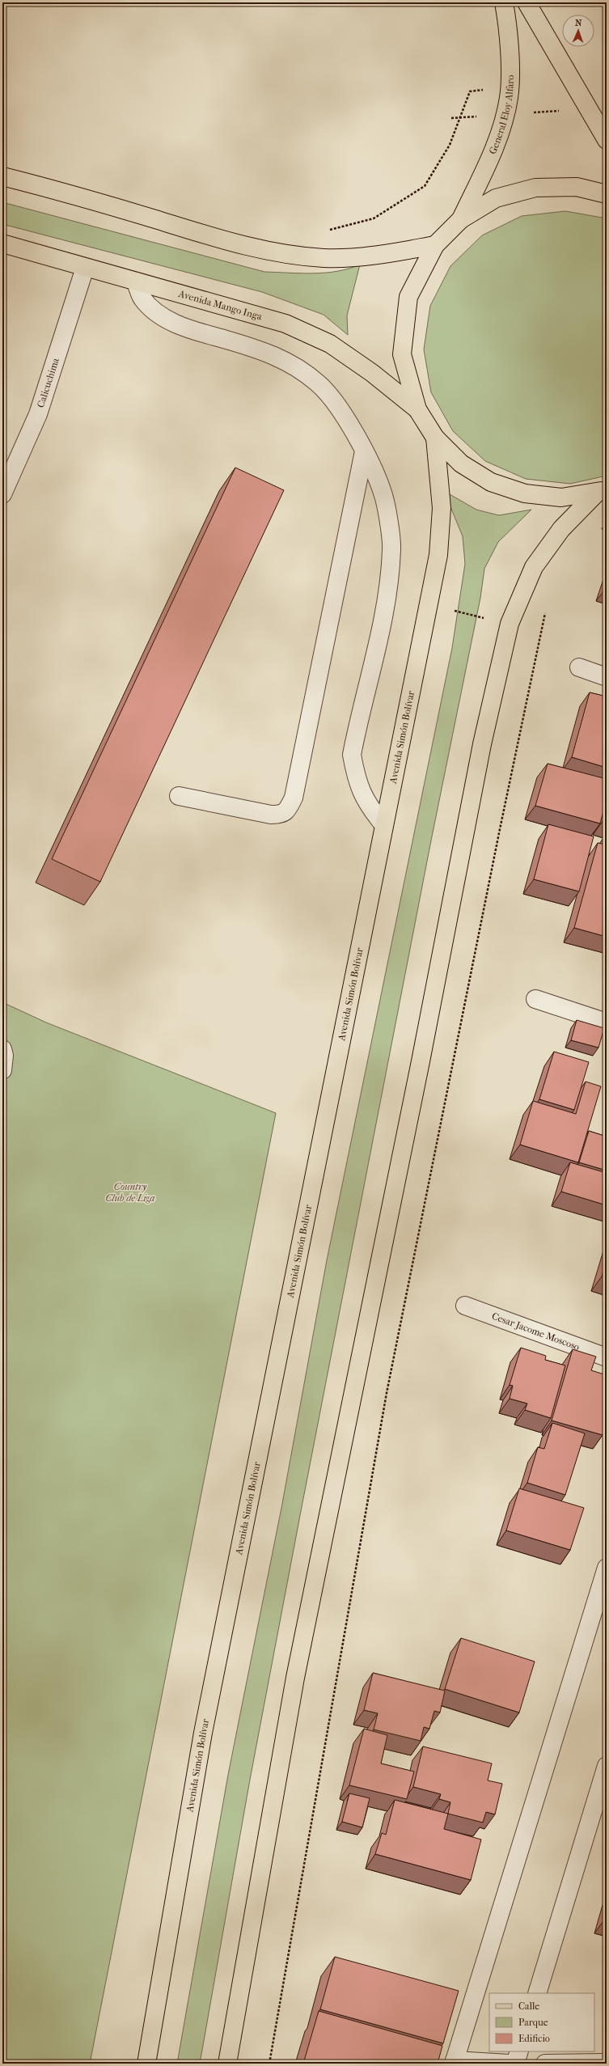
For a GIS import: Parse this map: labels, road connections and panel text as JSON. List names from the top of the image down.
{
  "streets": {
    "main road": ["General Eloy Alfaro", "Avenida Mango Inga", "Avenida Simón Bolívar"],
    "street": ["Calicuchima", "Cesar Jacome Moscoso"]
  },
  "crossings": [
    ["Avenida Mango Inga", "Calicuchima"]
  ],
  "parks": ["Country Club de Liga"],
  "legend": ["Calle", "Parque", "Edificio"],
  "north": "top"
}
